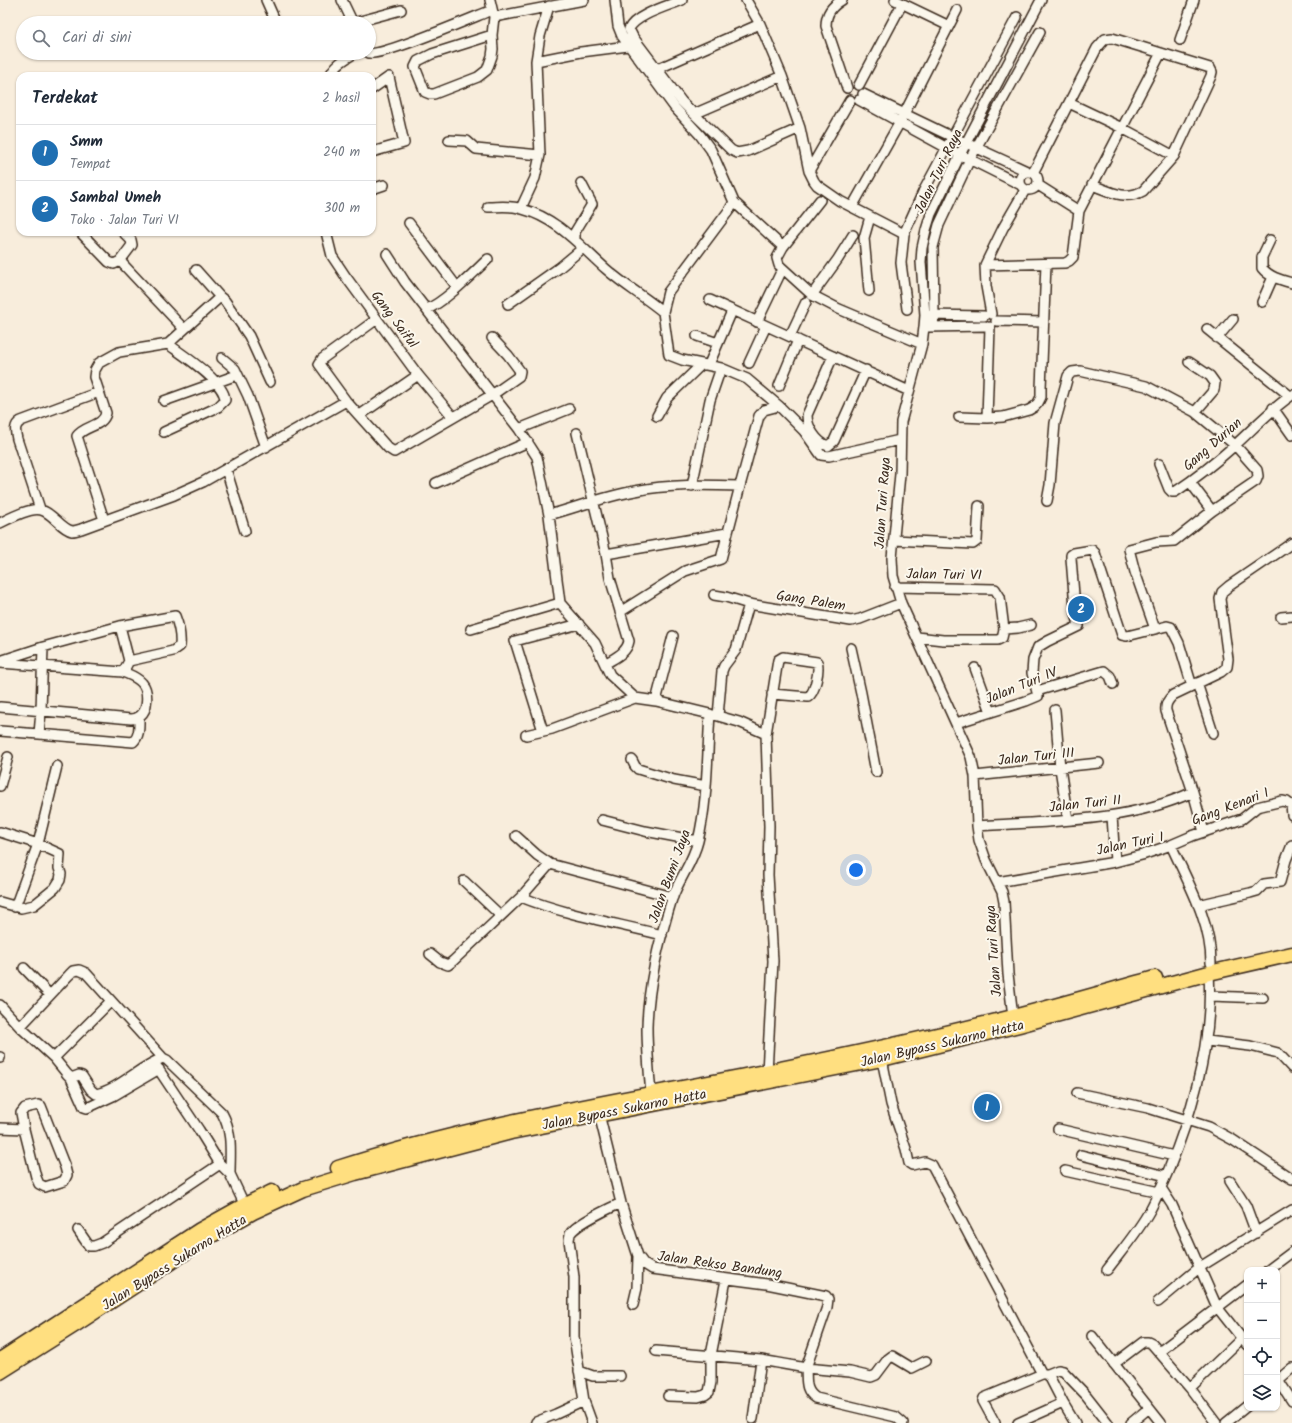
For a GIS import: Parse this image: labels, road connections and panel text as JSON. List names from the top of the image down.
{
  "streets": {
    "highway": ["Jalan Bypass Sukarno Hatta"],
    "street": [
      "Jalan Turi Raya",
      "Gang Saiful",
      "Gang Durian",
      "Jalan Turi VI",
      "Gang Palem",
      "Jalan Turi IV",
      "Jalan Turi III",
      "Jalan Turi II",
      "Gang Kenari I",
      "Jalan Turi I",
      "Jalan Bumi Jaya",
      "Jalan Rekso Bandung"
    ]
  },
  "crossings": [
    ["Jalan Turi Raya", "Jalan Turi VI"],
    ["Jalan Turi Raya", "Gang Palem"],
    ["Jalan Turi Raya", "Jalan Turi IV"],
    ["Jalan Turi Raya", "Jalan Turi III"],
    ["Jalan Turi Raya", "Jalan Turi II"],
    ["Jalan Turi Raya", "Jalan Turi I"],
    ["Jalan Turi Raya", "Jalan Bypass Sukarno Hatta"],
    ["Gang Palem", "Jalan Bumi Jaya"],
    ["Gang Kenari I", "Jalan Turi I"],
    ["Jalan Turi I", "Jalan Bypass Sukarno Hatta"],
    ["Jalan Bumi Jaya", "Jalan Bypass Sukarno Hatta"],
    ["Jalan Bypass Sukarno Hatta", "Jalan Rekso Bandung"]
  ],
  "page": {
    "search": "Cari di sini",
    "heading": ["Terdekat", "2 hasil"],
    "list": [
      {
        "mark": "1",
        "name": "Smm",
        "note": "Tempat",
        "value": "240 m"
      },
      {
        "mark": "2",
        "name": "Sambal Umeh",
        "note": "Toko · Jalan Turi VI",
        "value": "300 m"
      }
    ],
    "pins": ["2", "1"],
    "map_buttons": ["+", "−"]
  }
}
